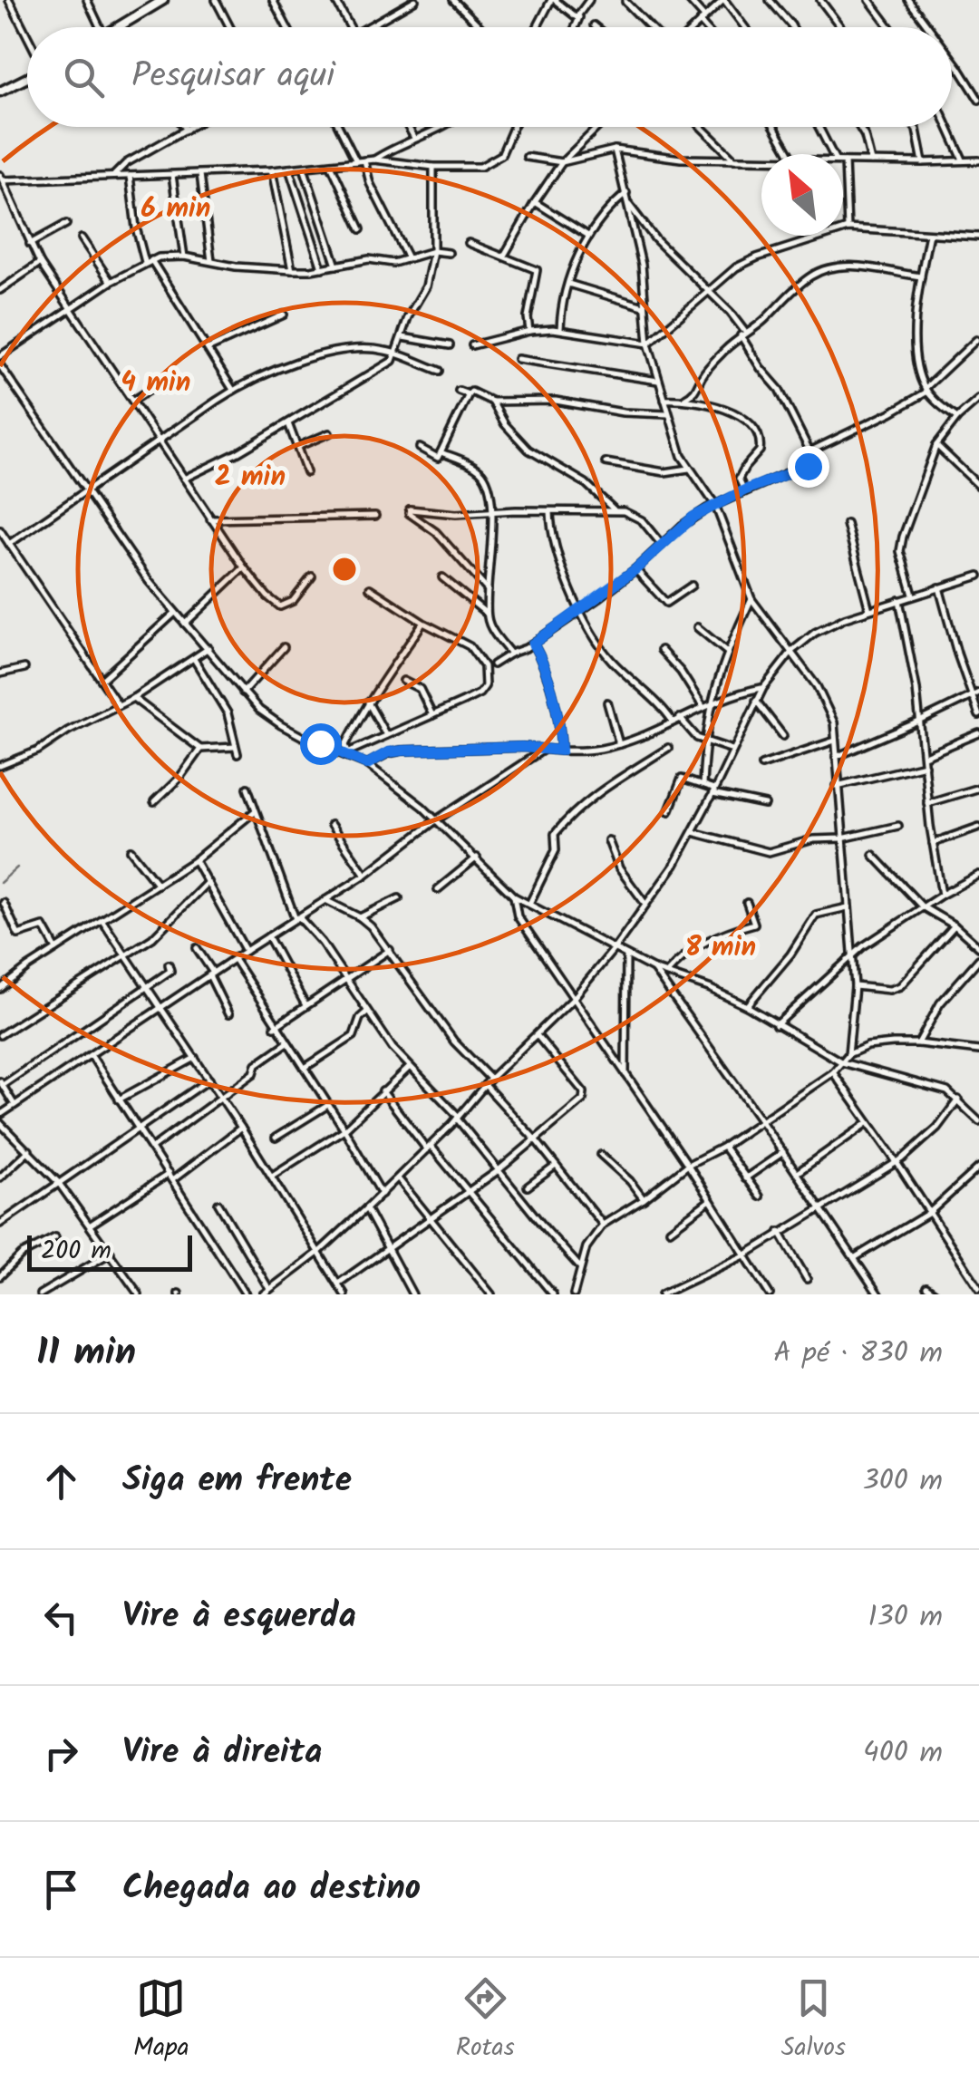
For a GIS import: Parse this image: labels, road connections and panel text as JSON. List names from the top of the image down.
{
  "scale_bar": "200 m",
  "north": "top left",
  "page": {
    "search": "Pesquisar aqui",
    "scale": "200 m",
    "heading": ["11 min", "A pé · 830 m"],
    "list": [
      ["Siga em frente", "300 m"],
      ["Vire à esquerda", "130 m"],
      ["Vire à direita", "400 m"],
      "Chegada ao destino"
    ],
    "nav": ["Mapa", "Rotas", "Salvos"]
  },
  "rings": [
    "6 min",
    "4 min",
    "2 min",
    "8 min"
  ]
}
